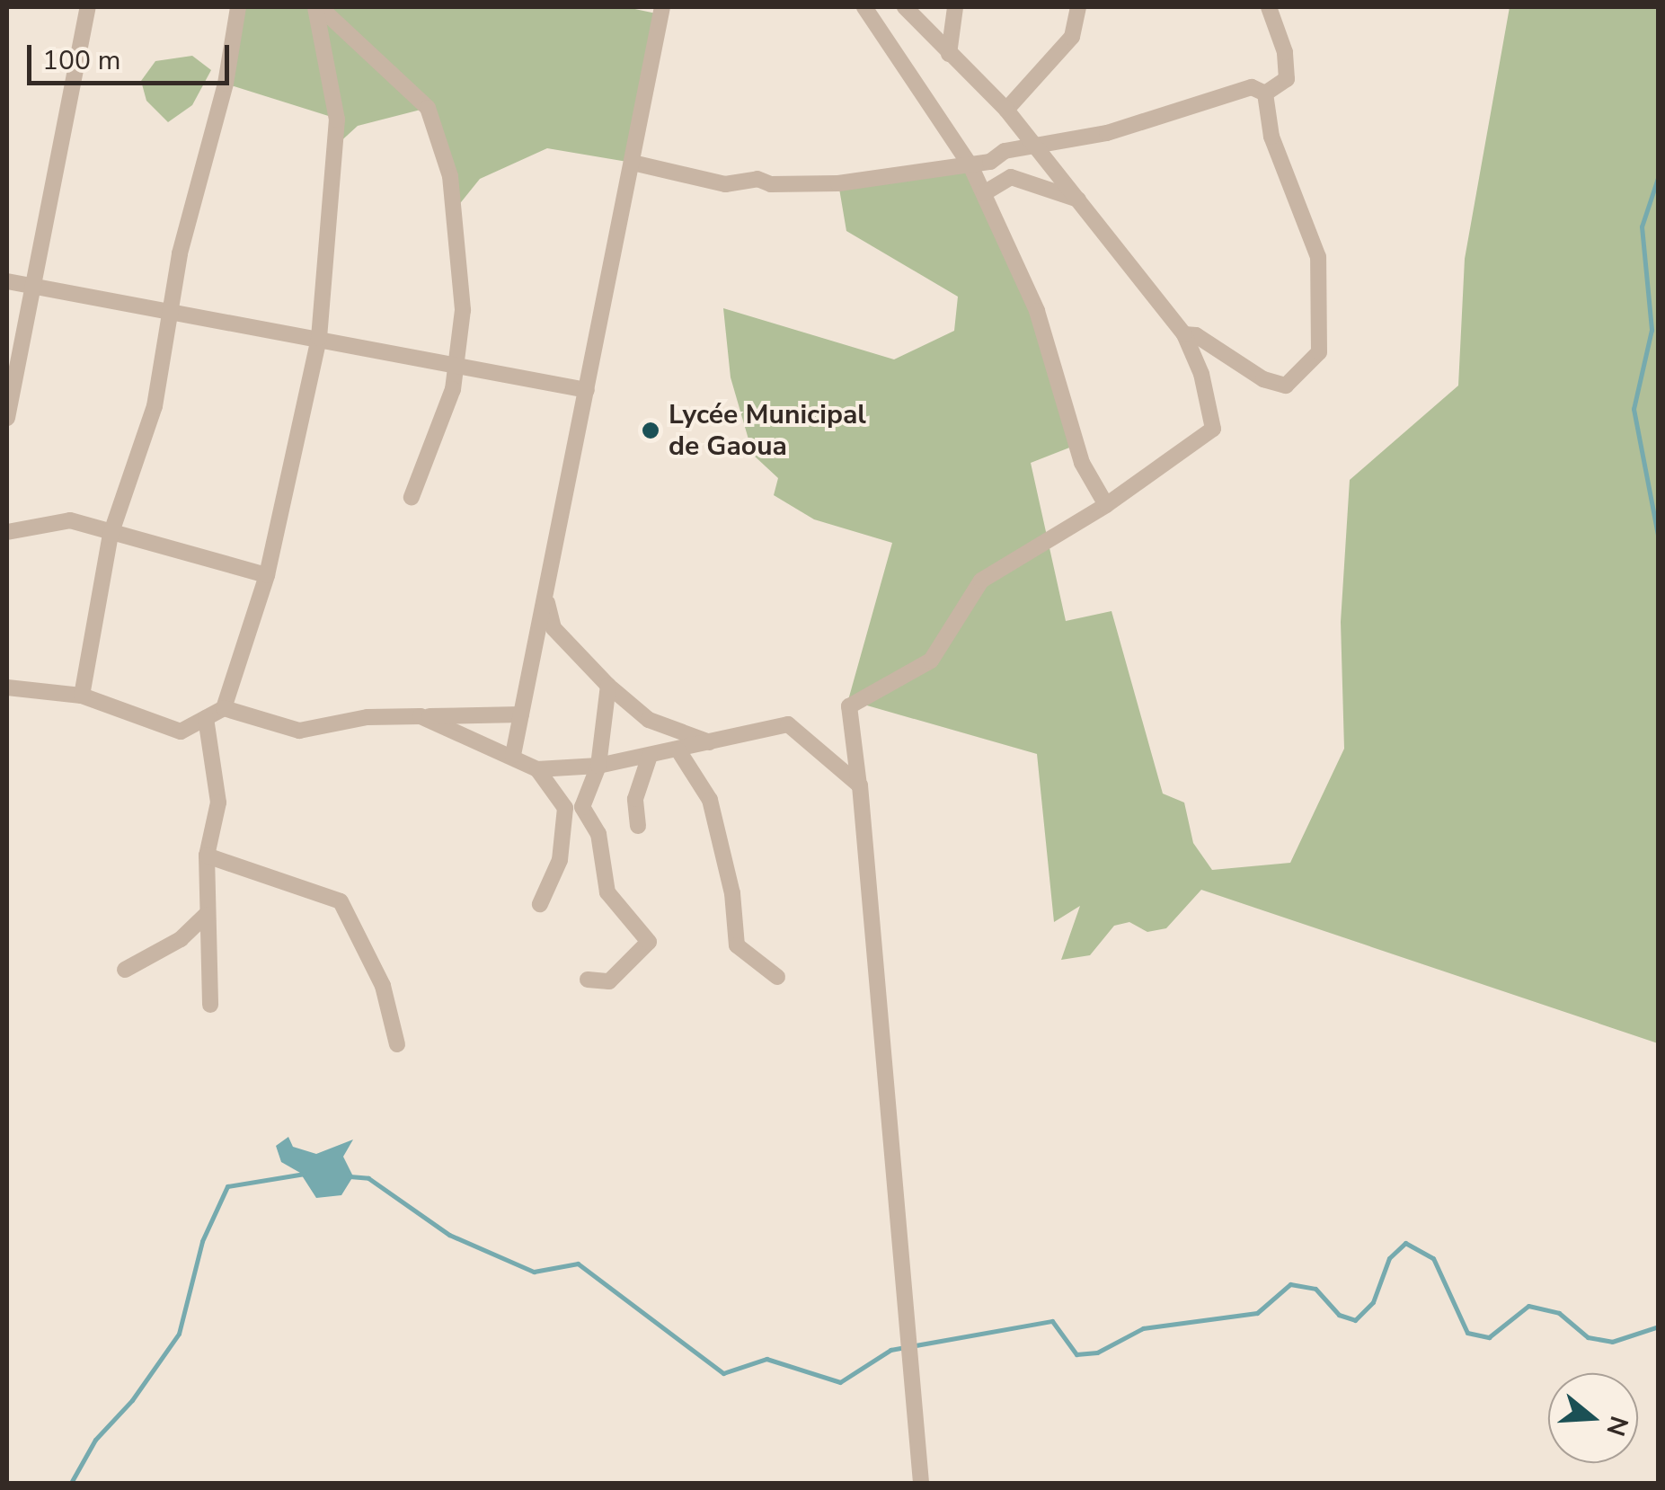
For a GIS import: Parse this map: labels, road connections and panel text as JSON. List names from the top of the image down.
{
  "places": ["Lycée Municipal de Gaoua"],
  "scale_bar": "100 m",
  "north": "right"
}
